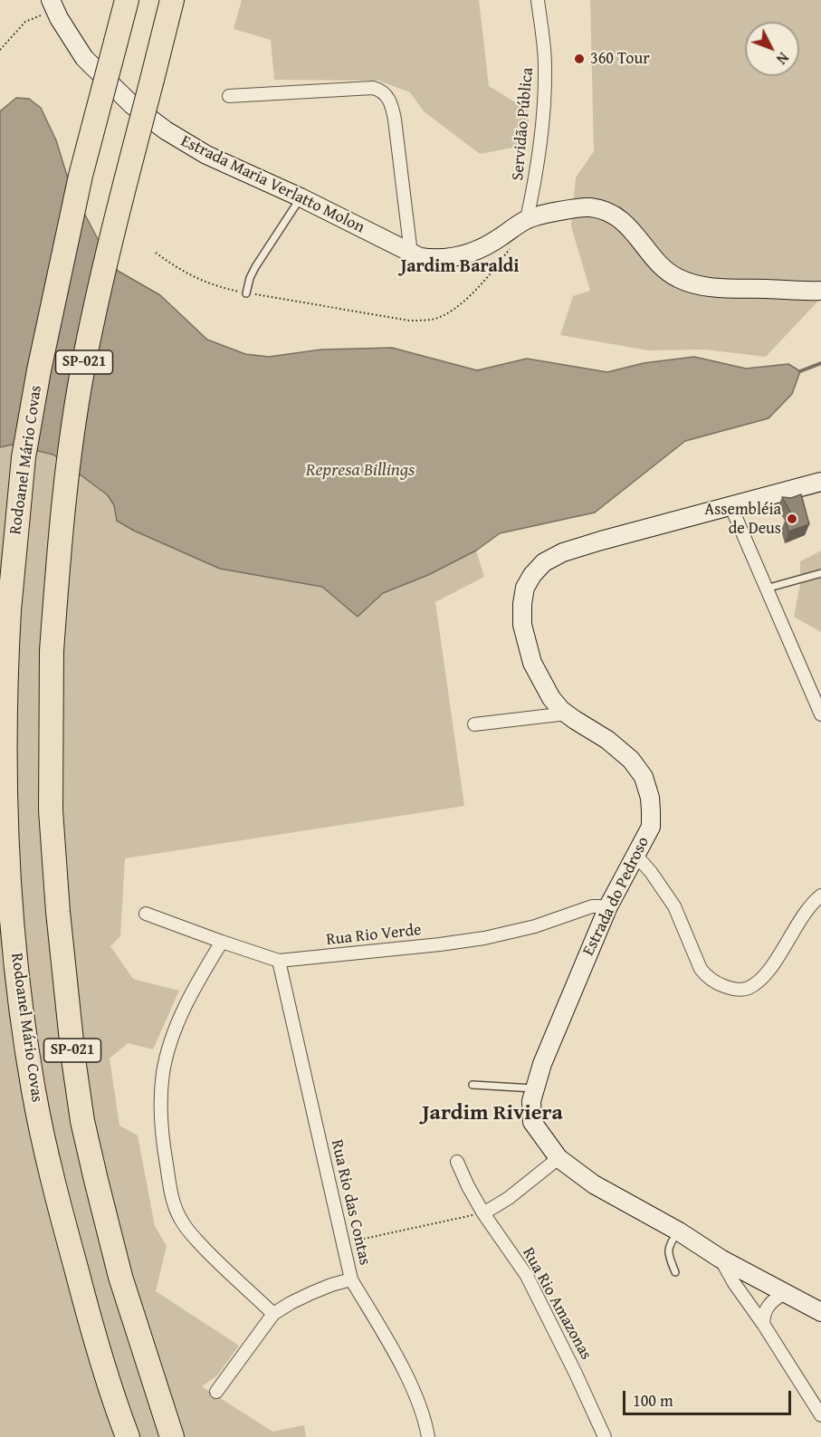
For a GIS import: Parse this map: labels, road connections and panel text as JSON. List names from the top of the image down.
{
  "streets": {
    "highway": ["SP-021", "Rodoanel Mário Covas"],
    "main road": ["Estrada Maria Verlatto Molon", "Estrada do Pedroso"],
    "street": [
      "Servidão Pública",
      "Rua Rio Verde",
      "Rua Rio das Contas",
      "Rua Rio Amazonas"
    ]
  },
  "crossings": [
    ["Servidão Pública", "Estrada Maria Verlatto Molon"],
    ["Estrada do Pedroso", "Rua Rio Verde"],
    ["Rua Rio Verde", "Rua Rio das Contas"]
  ],
  "districts": ["Jardim Baraldi", "Jardim Riviera"],
  "water": ["Represa Billings"],
  "places": ["360 Tour", "Assembléia de Deus"],
  "scale_bar": "100 m",
  "north": "bottom right"
}
